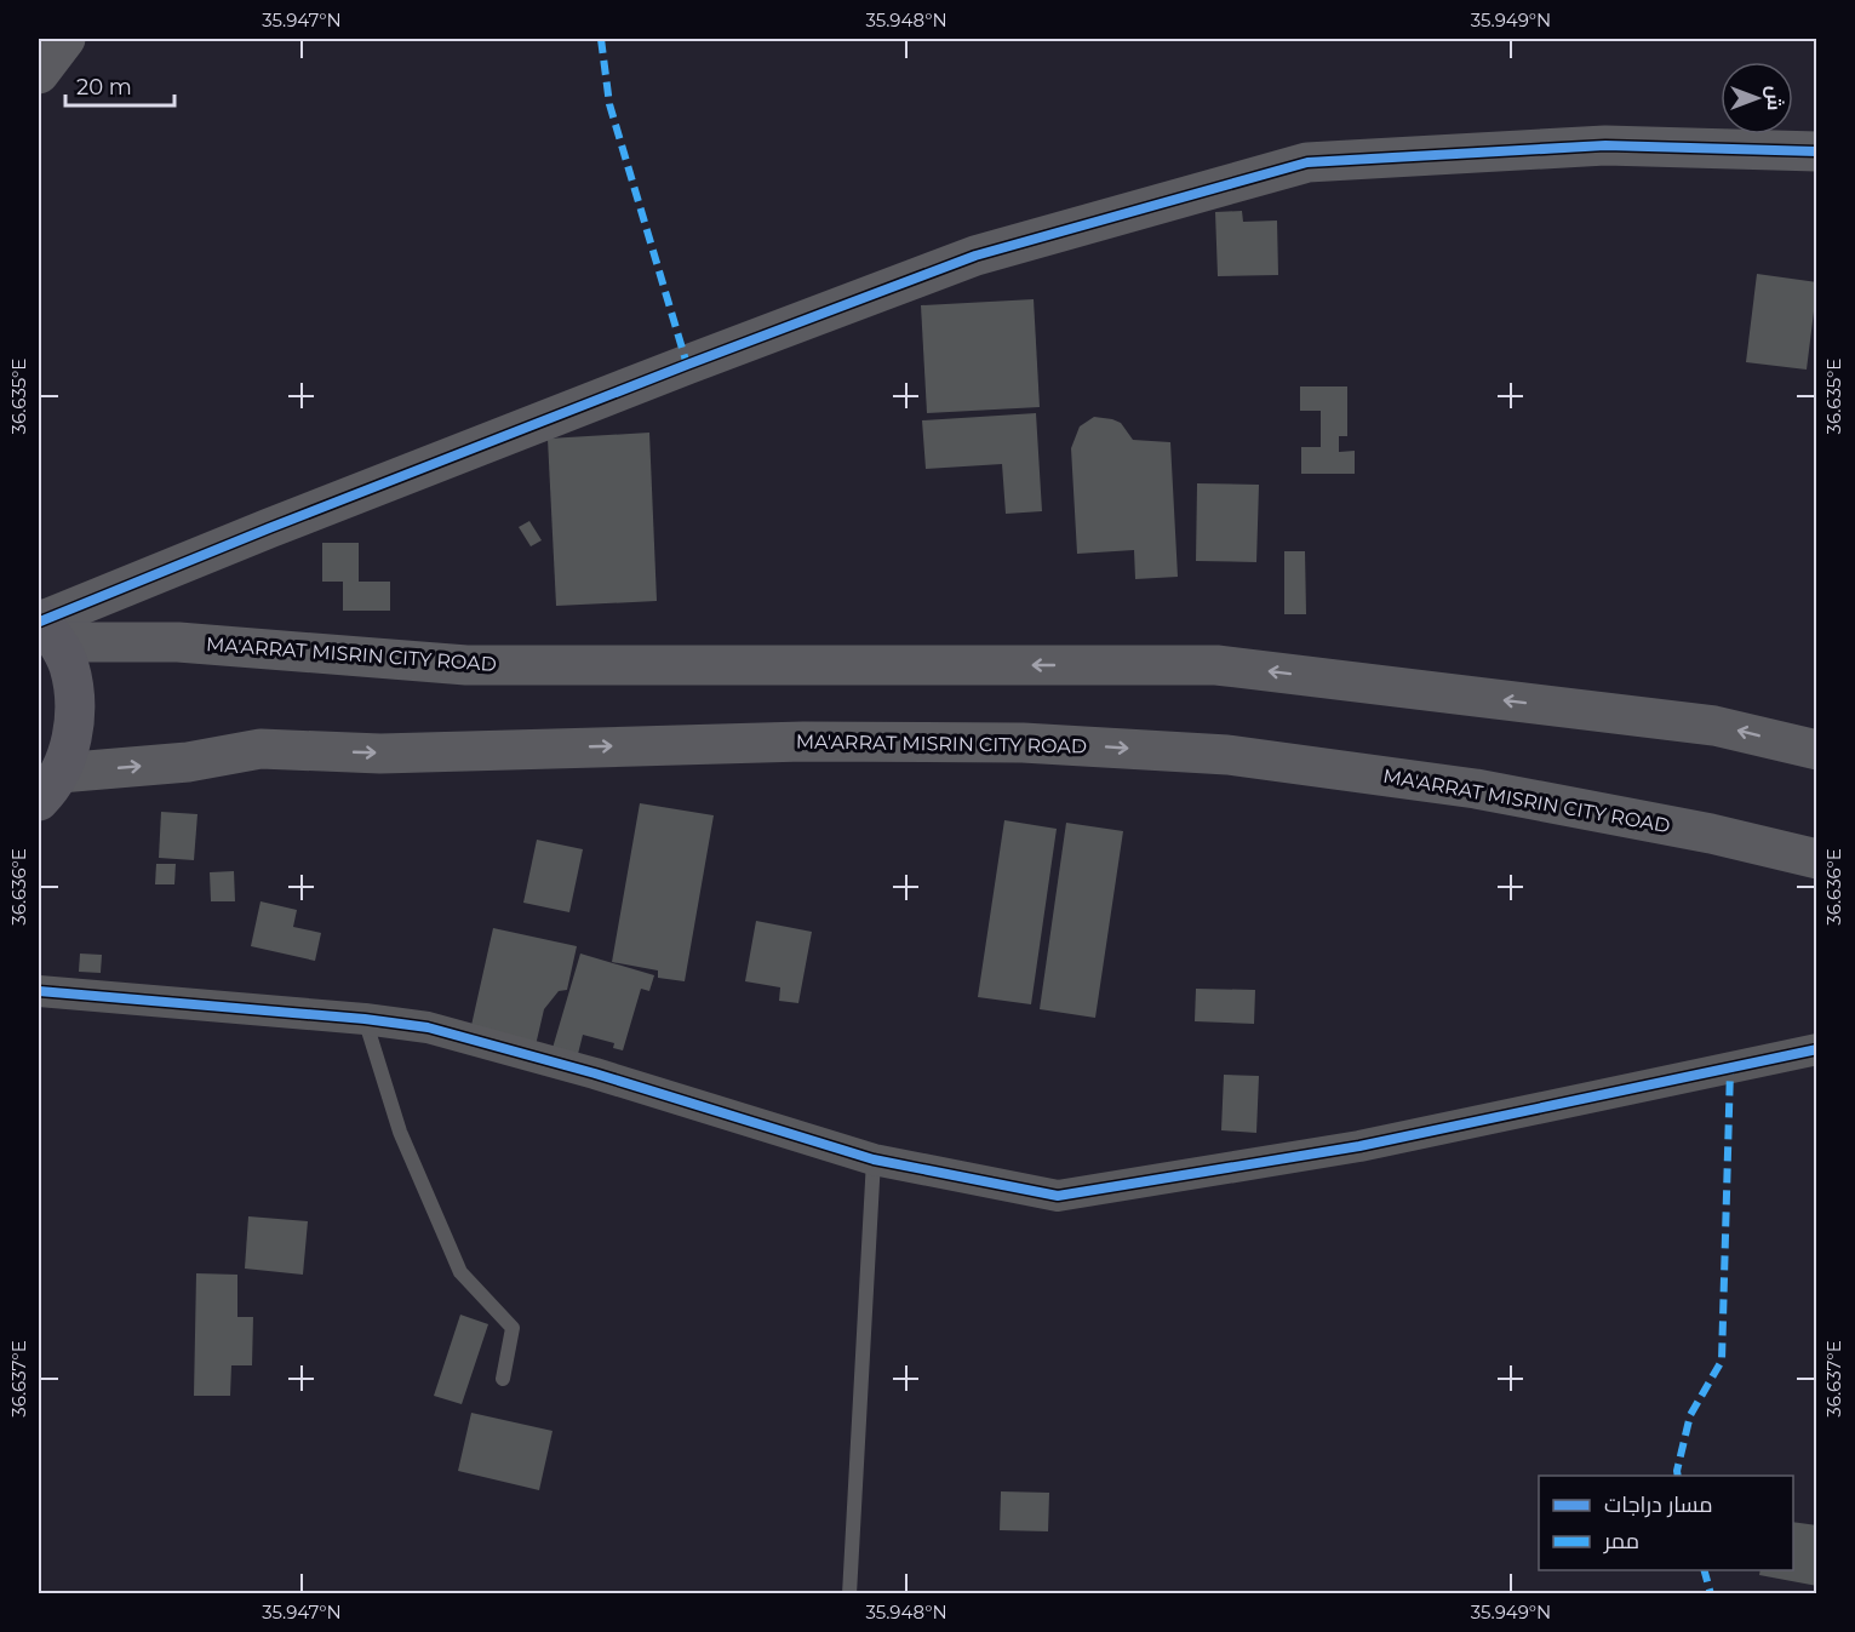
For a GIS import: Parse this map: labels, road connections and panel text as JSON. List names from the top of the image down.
{
  "streets": {
    "main road": ["MA'ARRAT MISRIN CITY ROAD"]
  },
  "legend": ["مسار دراجات", "ممر"],
  "scale_bar": "20 m",
  "north": "right",
  "coordinates": [
    "35.947°N",
    "35.948°N",
    "35.949°N",
    "36.635°E",
    "36.636°E",
    "36.637°E"
  ]
}
